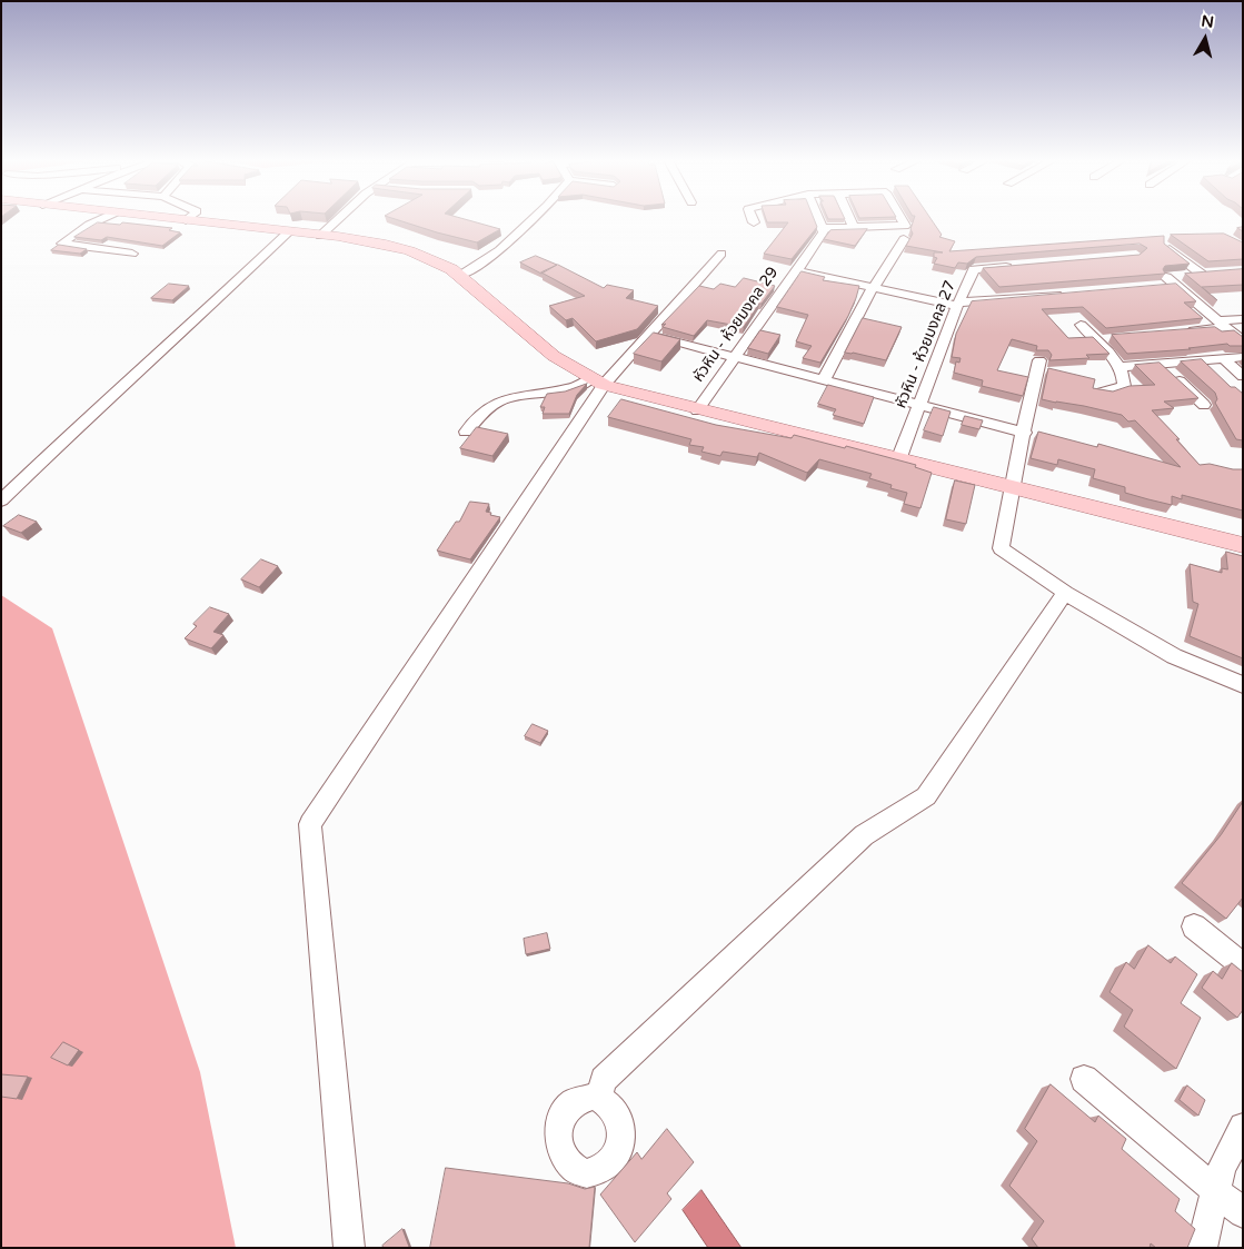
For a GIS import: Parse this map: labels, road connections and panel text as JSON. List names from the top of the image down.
{
  "streets": {
    "street": ["หัวหิน - ห้วยมงคล 29", "หัวหิน - ห้วยมงคล 27"]
  },
  "north": "top"
}
